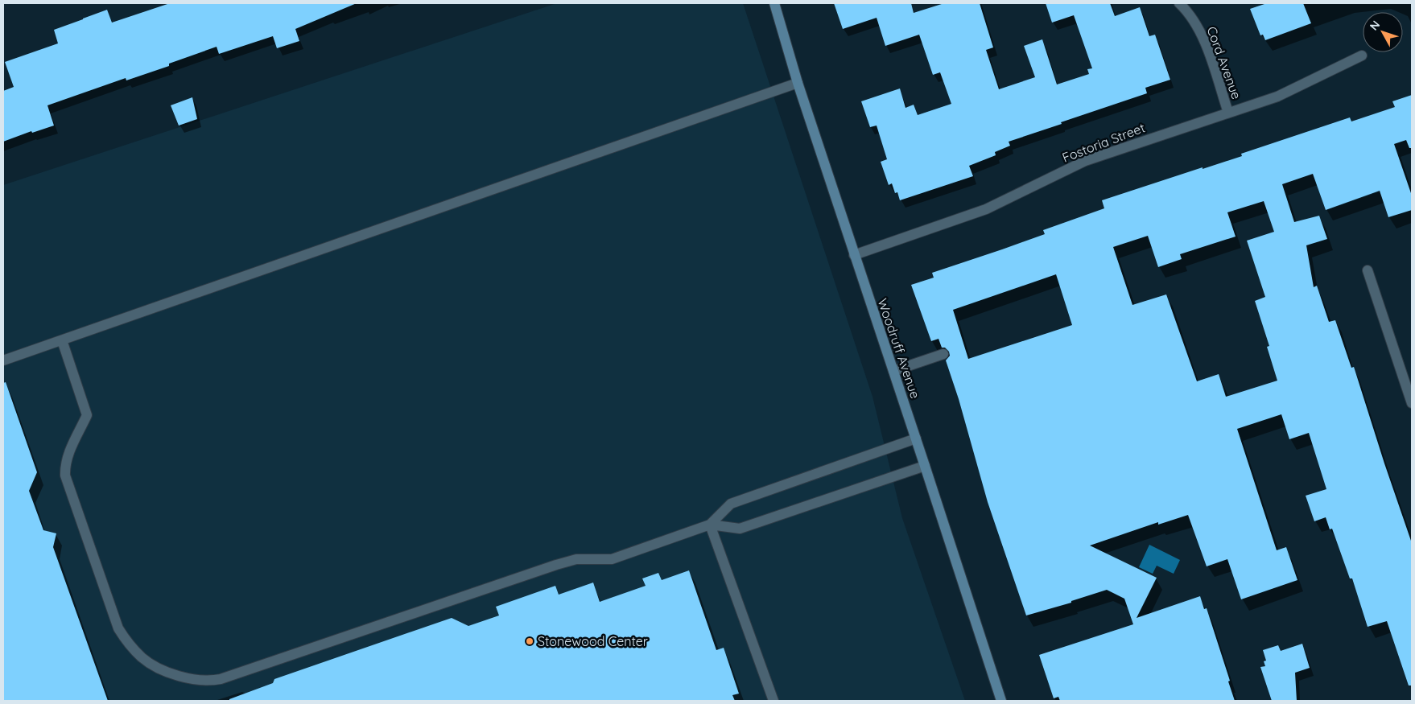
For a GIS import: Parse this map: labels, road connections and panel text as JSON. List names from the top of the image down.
{
  "streets": {
    "street": ["Cord Avenue", "Fostoria Street", "Woodruff Avenue"]
  },
  "crossings": [
    ["Cord Avenue", "Fostoria Street"],
    ["Fostoria Street", "Woodruff Avenue"]
  ],
  "places": ["Stonewood Center"],
  "north": "top left"
}
